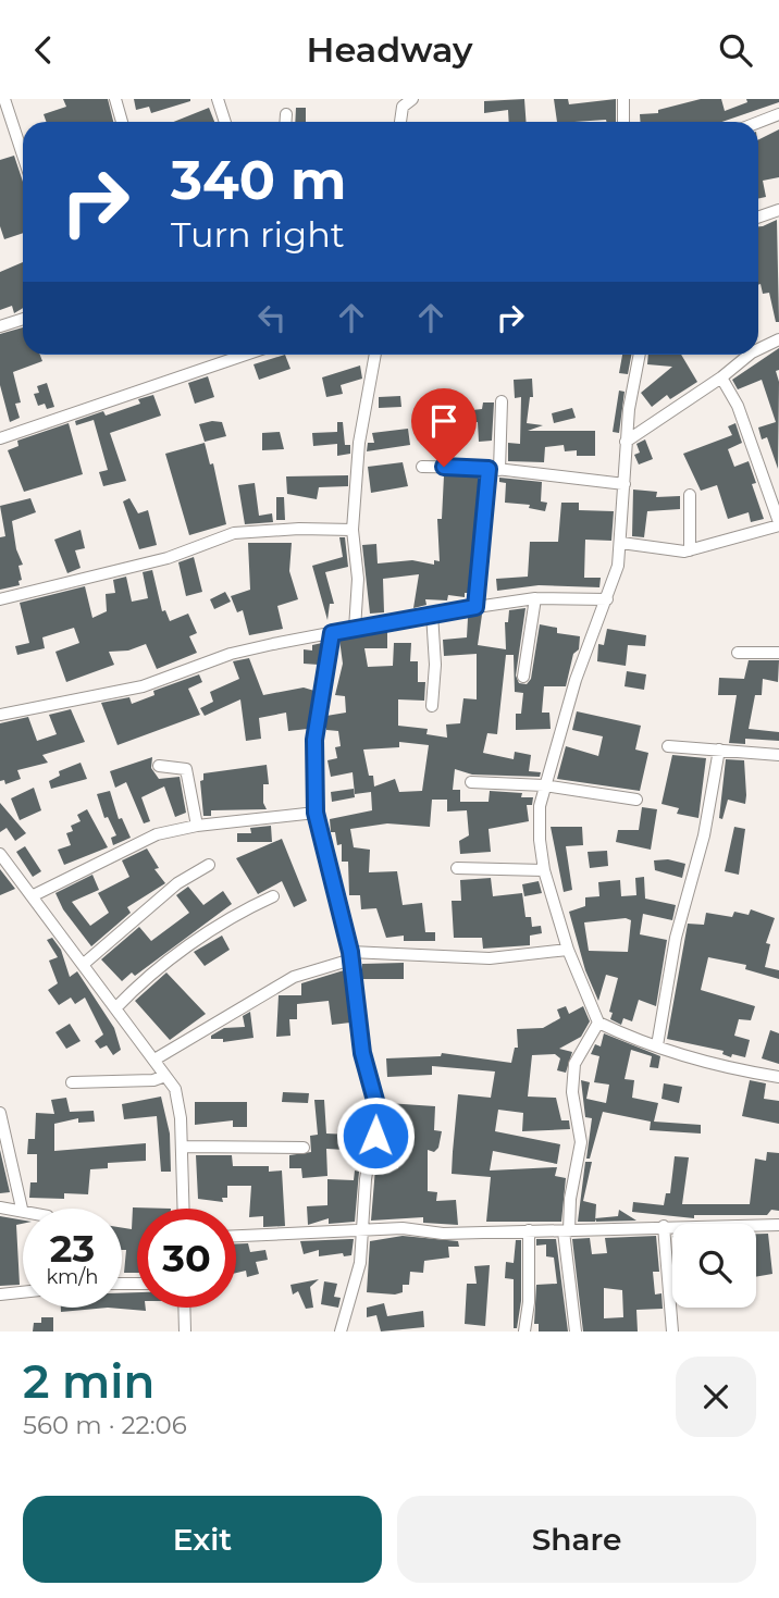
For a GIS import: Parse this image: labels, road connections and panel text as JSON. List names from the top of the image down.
{
  "page": {
    "header": "Headway",
    "turn": ["340 m", "Turn right"],
    "speed": "23 km/h",
    "limit": "30",
    "heading": ["2 min", "560 m · 22:06"],
    "buttons": ["Exit", "Share"]
  }
}
